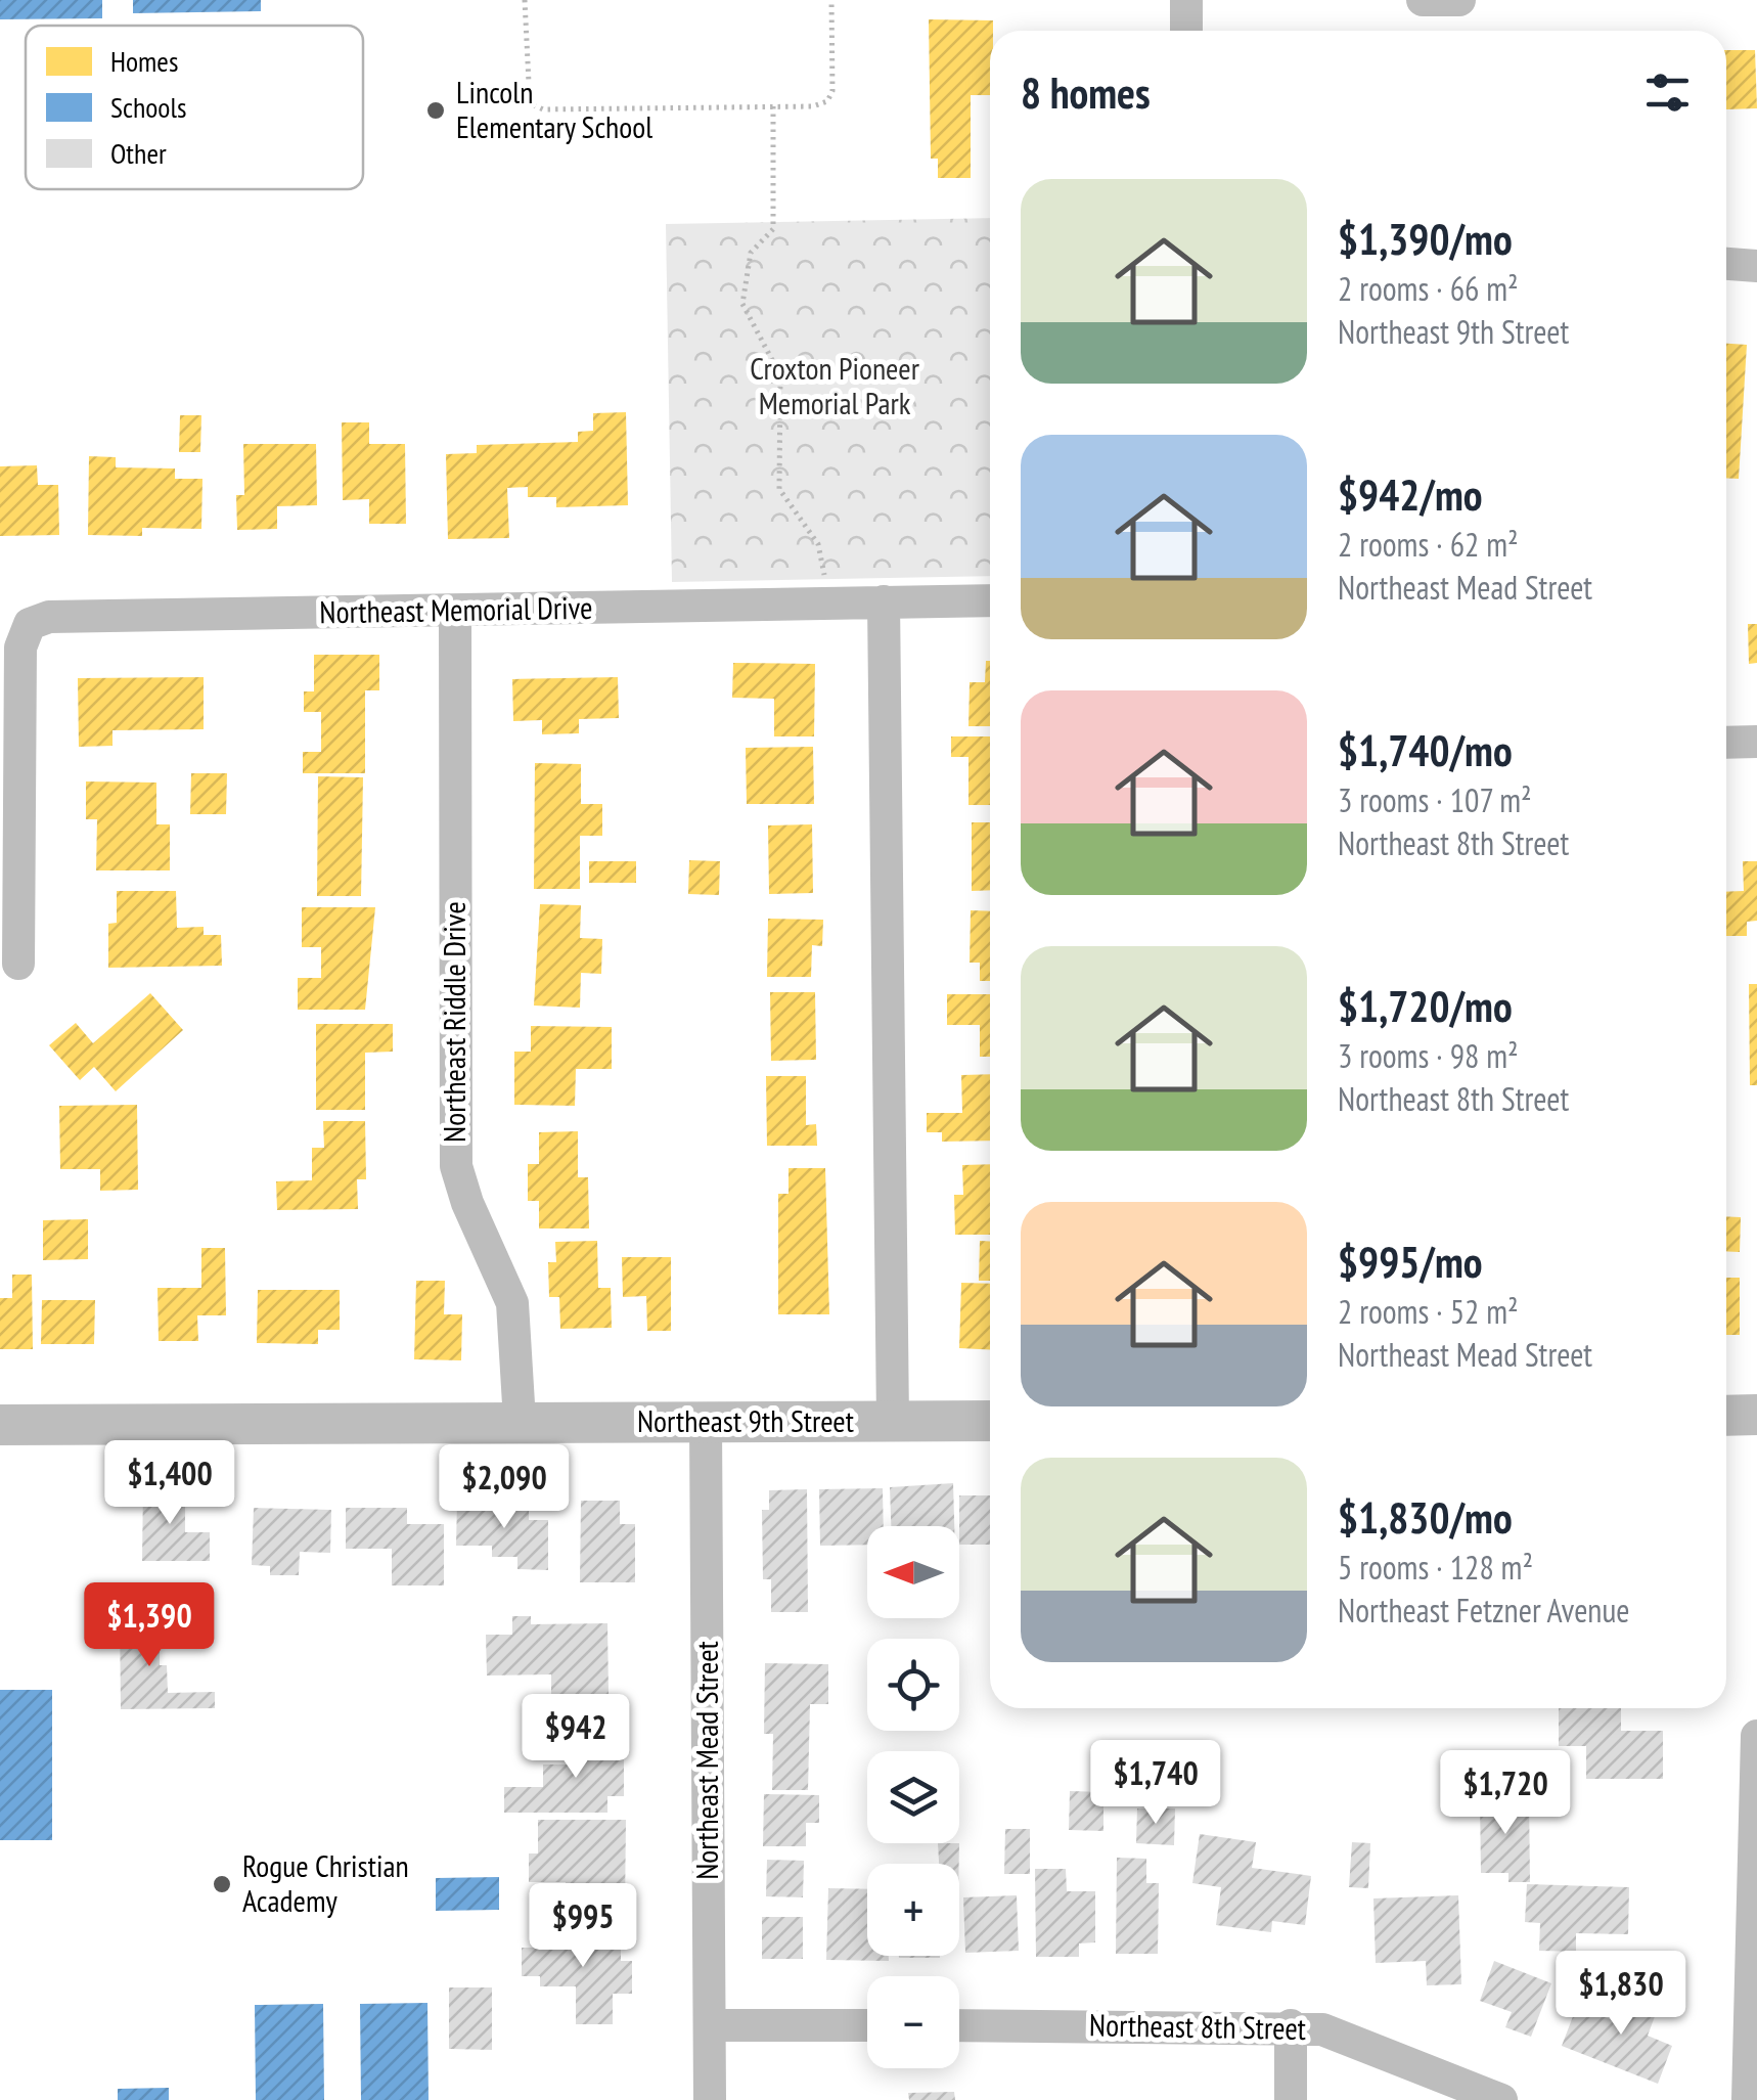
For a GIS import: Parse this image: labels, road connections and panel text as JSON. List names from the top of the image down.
{
  "streets": {
    "street": [
      "Northeast Memorial Drive",
      "Northeast Riddle Drive",
      "Northeast 9th Street",
      "Northeast Mead Street",
      "Northeast 8th Street"
    ]
  },
  "crossings": [
    ["Northeast Memorial Drive", "Northeast Riddle Drive"],
    ["Northeast Riddle Drive", "Northeast 9th Street"],
    ["Northeast 9th Street", "Northeast Mead Street"]
  ],
  "parks": ["Croxton Pioneer Memorial Park"],
  "places": ["Lincoln Elementary School", "Rogue Christian Academy"],
  "legend": ["Homes", "Schools", "Other"],
  "north": "left",
  "page": {
    "heading": "8 homes",
    "list": [
      {
        "name": "$1,390/mo",
        "note": "2 rooms · 66 m² · Northeast 9th Street"
      },
      {
        "name": "$942/mo",
        "note": "2 rooms · 62 m² · Northeast Mead Street"
      },
      {
        "name": "$1,740/mo",
        "note": "3 rooms · 107 m² · Northeast 8th Street"
      },
      {
        "name": "$1,720/mo",
        "note": "3 rooms · 98 m² · Northeast 8th Street"
      },
      {
        "name": "$995/mo",
        "note": "2 rooms · 52 m² · Northeast Mead Street"
      },
      {
        "name": "$1,830/mo",
        "note": "5 rooms · 128 m² · Northeast Fetzner Avenue"
      }
    ],
    "price": [
      "$1,400",
      "$2,090",
      "$1,390",
      "$942",
      "$1,740",
      "$1,720",
      "$995",
      "$1,830"
    ],
    "map_buttons": ["+", "−"]
  }
}
